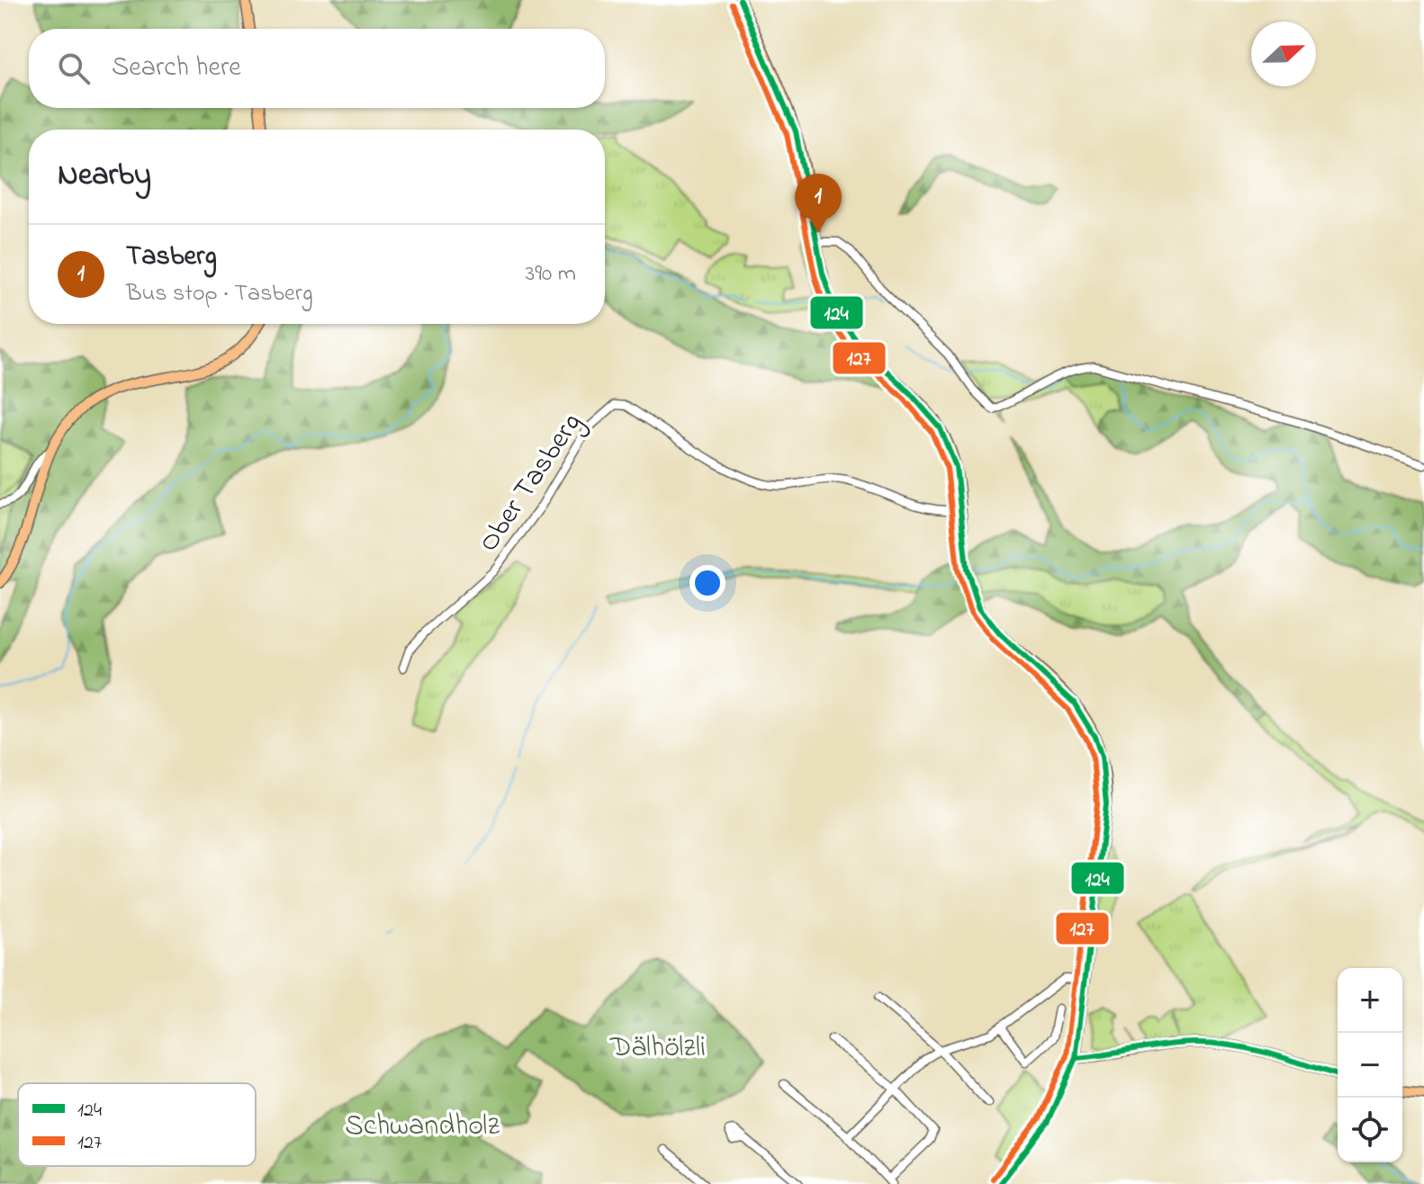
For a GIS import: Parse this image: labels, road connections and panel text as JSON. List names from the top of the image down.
{
  "streets": {
    "street": ["Ober Tasberg"]
  },
  "parks": ["Dälhölzli", "Schwandholz"],
  "lines": ["transit line 124", "transit line 127"],
  "legend": ["124", "127"],
  "north": "right",
  "page": {
    "search": "Search here",
    "heading": "Nearby",
    "pins": "1",
    "list": [
      {
        "mark": "1",
        "name": "Tasberg",
        "note": "Bus stop · Tasberg",
        "value": "390 m"
      }
    ],
    "map_buttons": ["+", "−"]
  }
}
